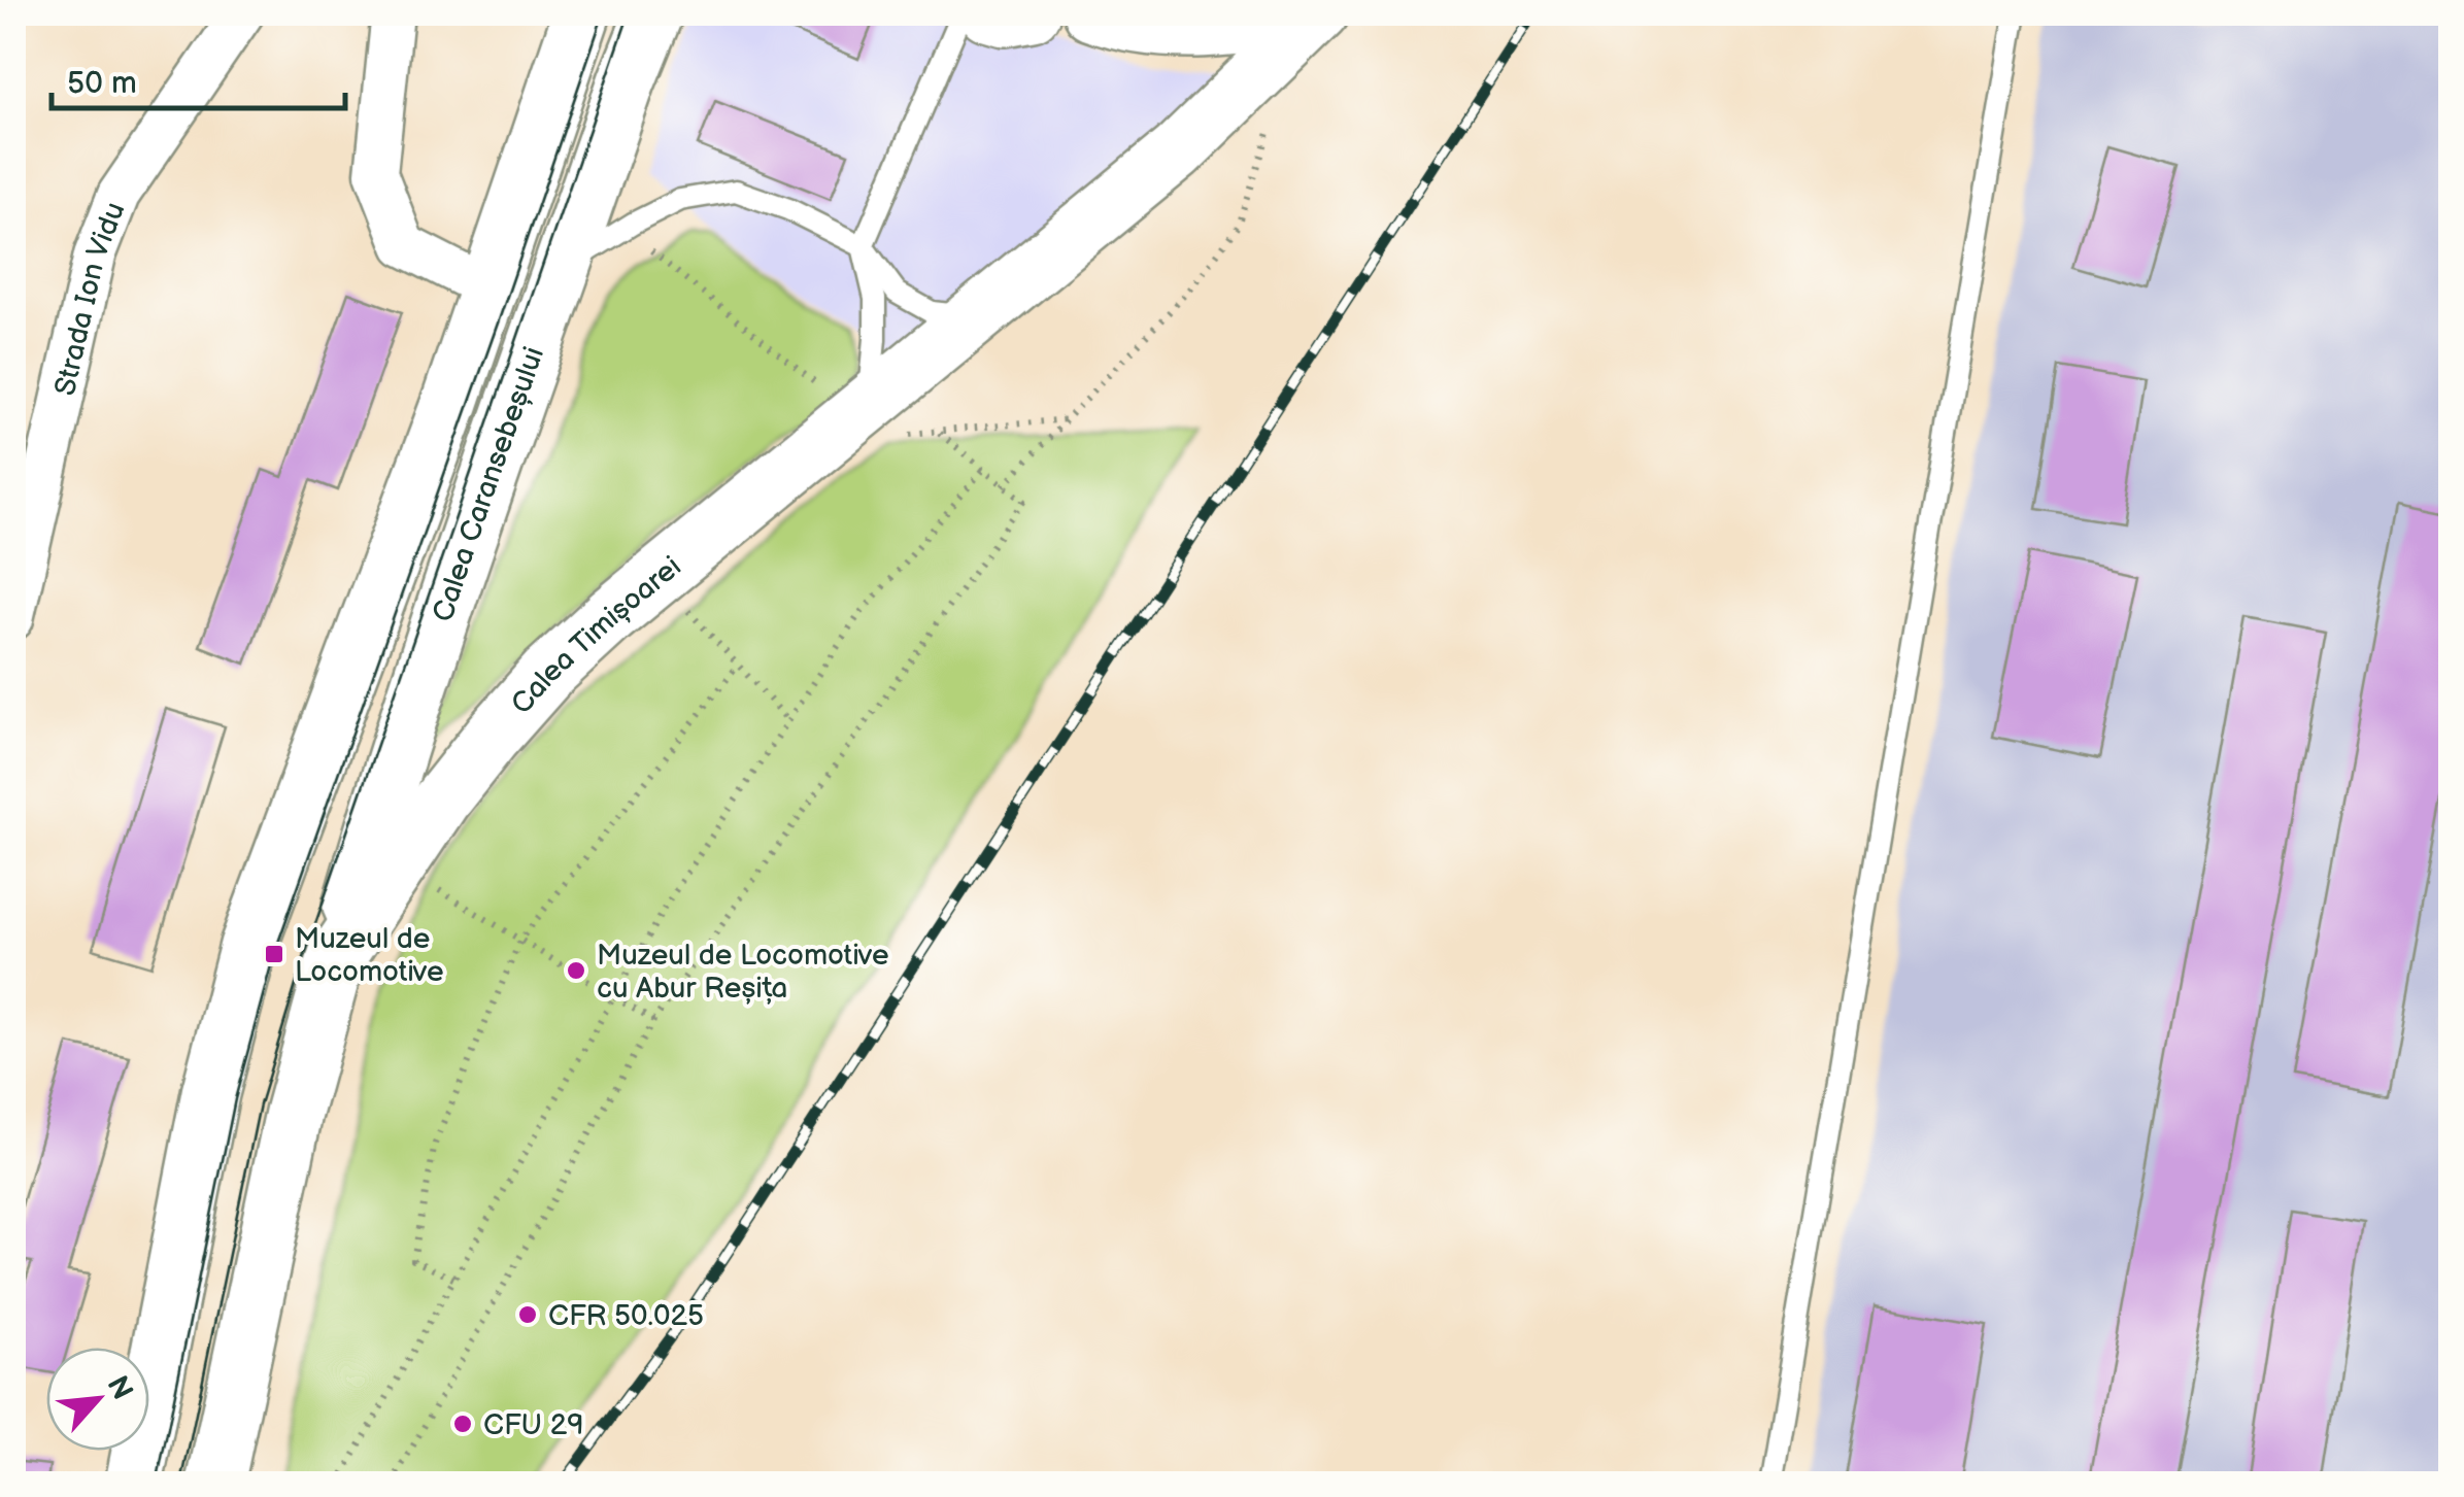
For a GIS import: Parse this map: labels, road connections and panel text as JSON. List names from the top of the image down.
{
  "streets": {
    "main road": ["Calea Caransebeșului", "Calea Timișoarei"],
    "street": ["Strada Ion Vidu"]
  },
  "crossings": [
    ["Calea Caransebeșului", "Calea Timișoarei"]
  ],
  "places": {
    "transit": ["Muzeul de Locomotive"],
    "other": ["Muzeul de Locomotive cu Abur Reșița", "CFR 50.025", "CFU 29"]
  },
  "scale_bar": "50 m",
  "north": "top right"
}
